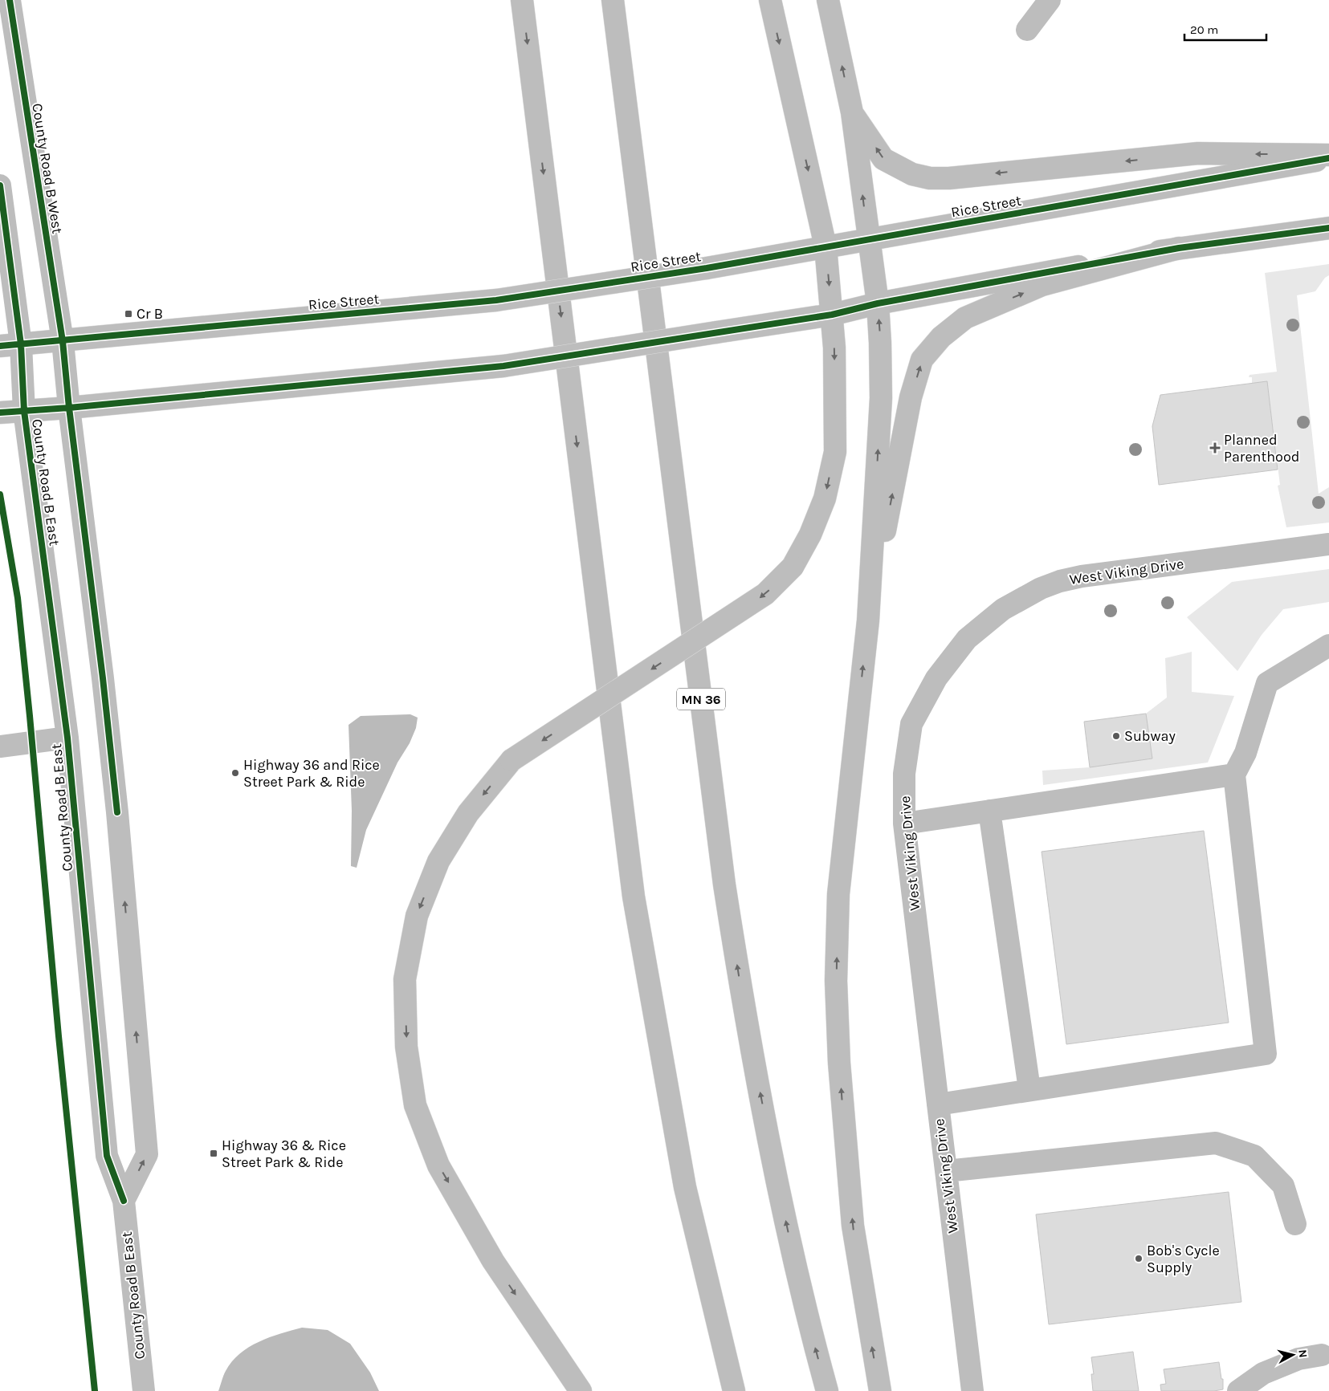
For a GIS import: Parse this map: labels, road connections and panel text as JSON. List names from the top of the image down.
{
  "streets": {
    "main road": [
      "County Road B West",
      "Rice Street",
      "County Road B East",
      "West Viking Drive",
      "MN 36"
    ]
  },
  "crossings": [
    ["County Road B West", "Rice Street"]
  ],
  "places": {
    "transit": ["Cr B", "Highway 36 & Rice Street Park & Ride"],
    "health": ["Planned Parenthood"],
    "other": ["Subway", "Highway 36 and Rice Street Park & Ride", "Bob's Cycle Supply"]
  },
  "scale_bar": "20 m",
  "north": "right"
}
